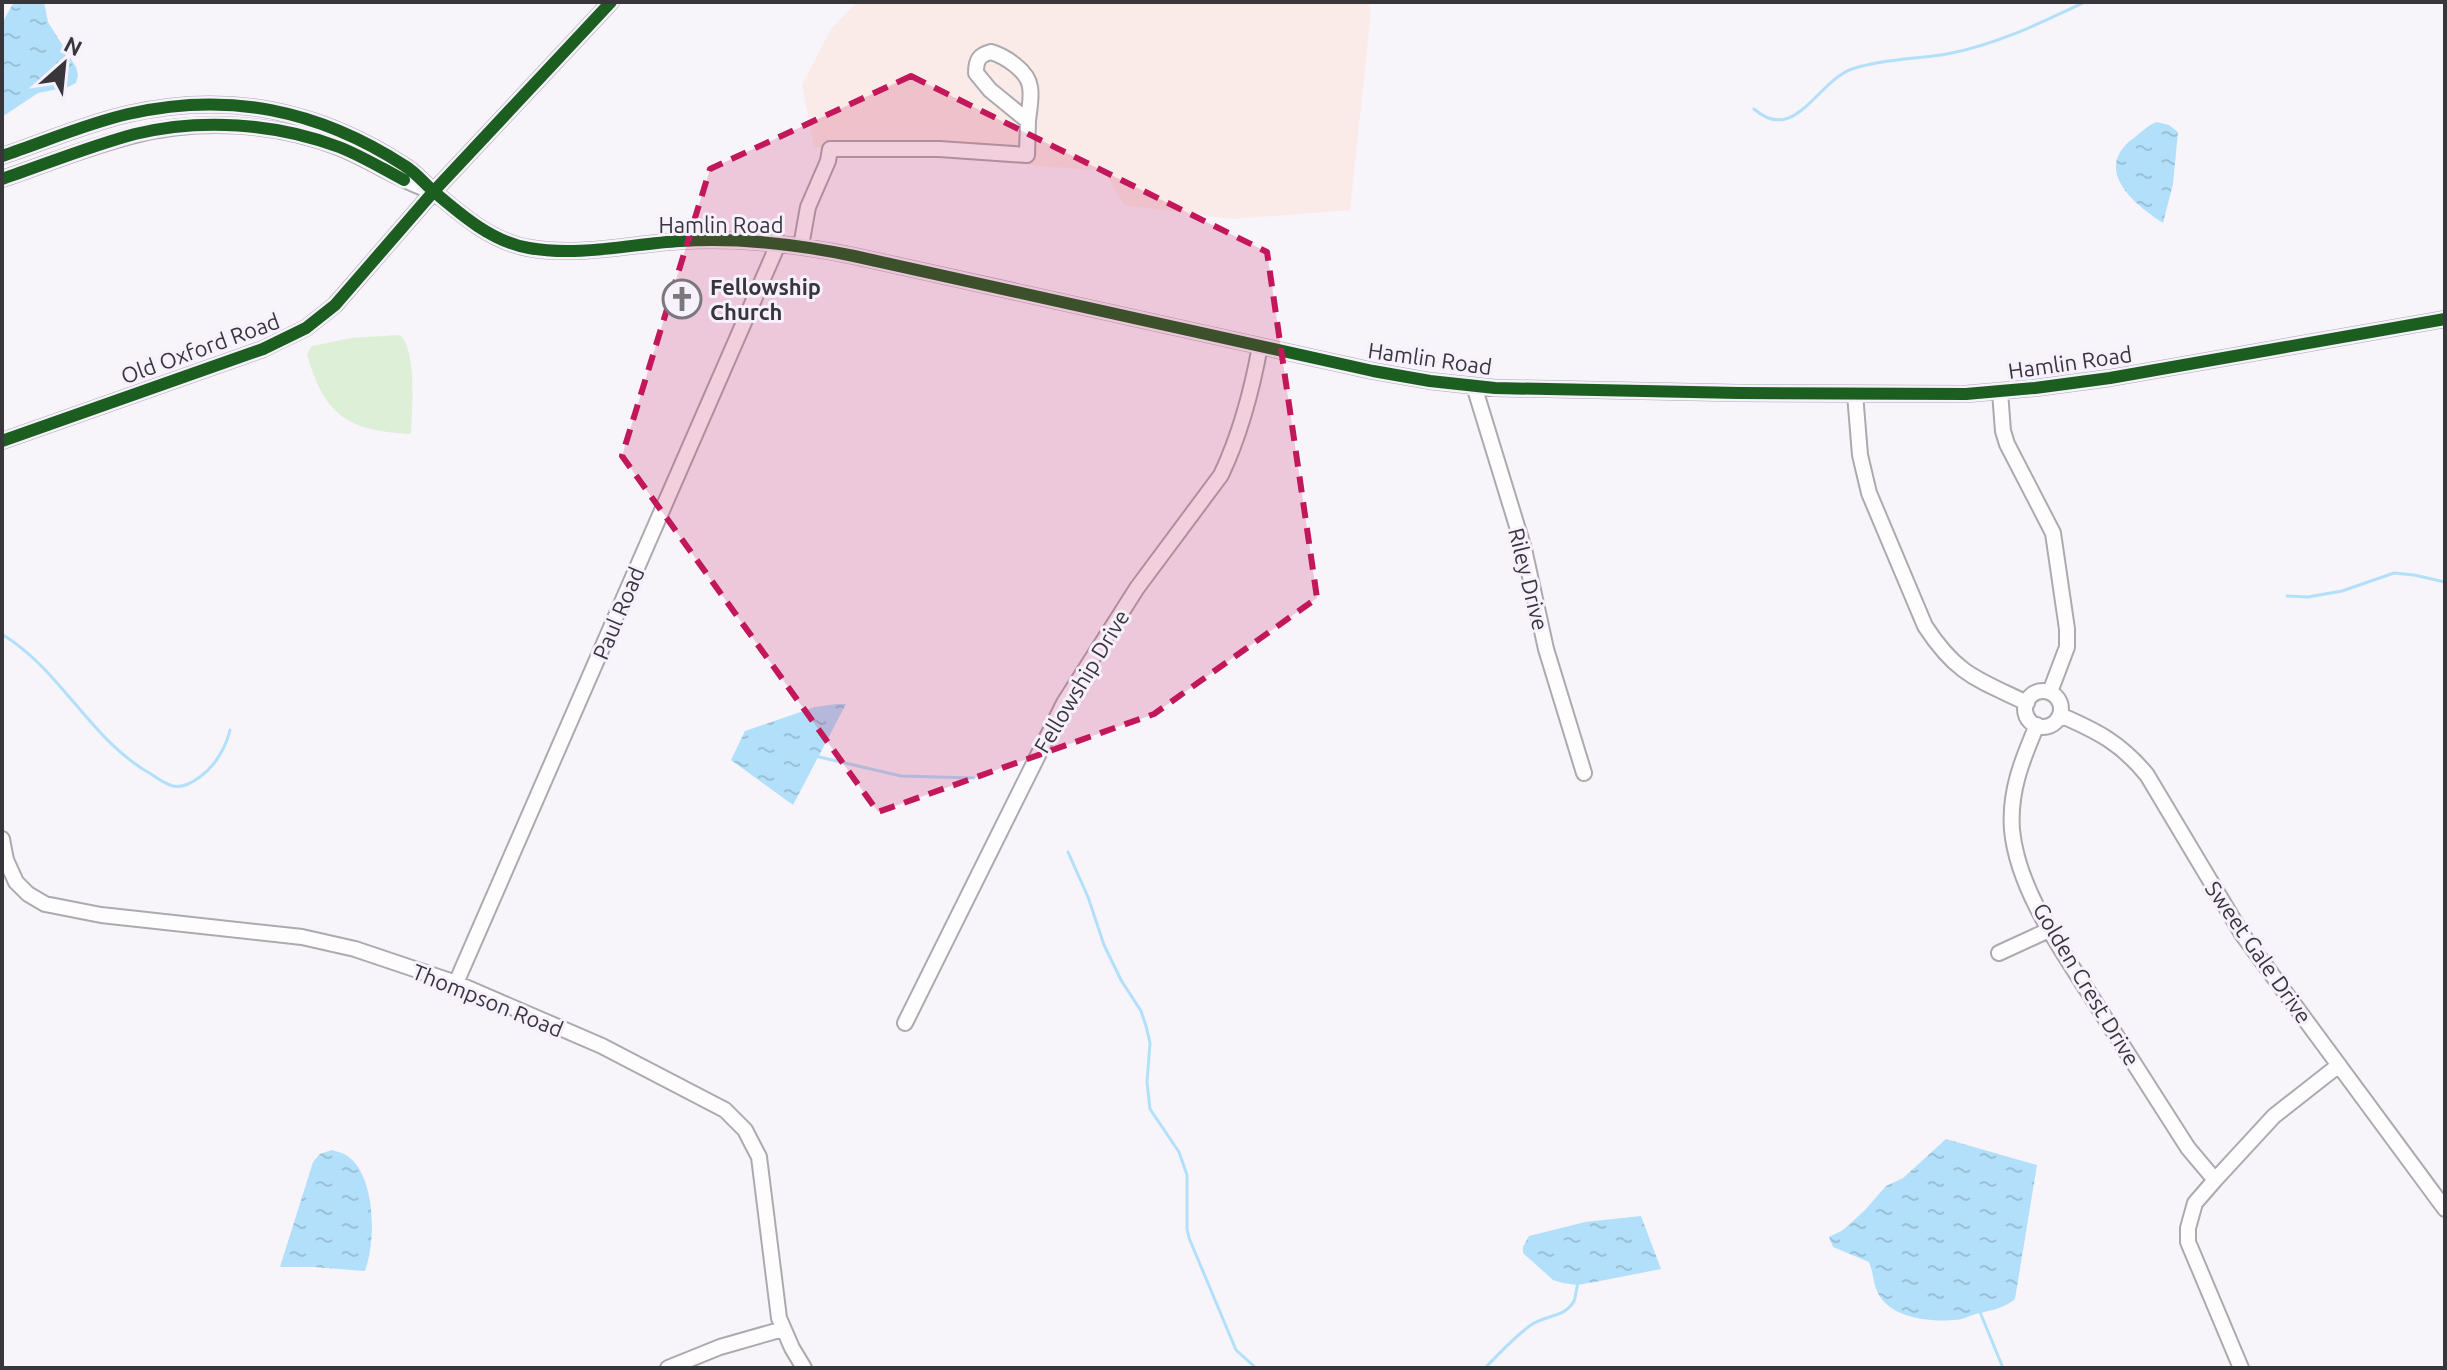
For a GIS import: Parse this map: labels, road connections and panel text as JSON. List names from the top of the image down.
{
  "streets": {
    "street": [
      "Hamlin Road",
      "Old Oxford Road",
      "Riley Drive",
      "Paul Road",
      "Fellowship Drive",
      "Sweet Gale Drive",
      "Golden Crest Drive",
      "Thompson Road"
    ]
  },
  "crossings": [
    ["Hamlin Road", "Old Oxford Road"],
    ["Hamlin Road", "Riley Drive"],
    ["Hamlin Road", "Paul Road"],
    ["Hamlin Road", "Fellowship Drive"],
    ["Paul Road", "Thompson Road"],
    ["Sweet Gale Drive", "Golden Crest Drive"]
  ],
  "places": {
    "church": ["Fellowship Church"]
  },
  "north": "top right"
}
